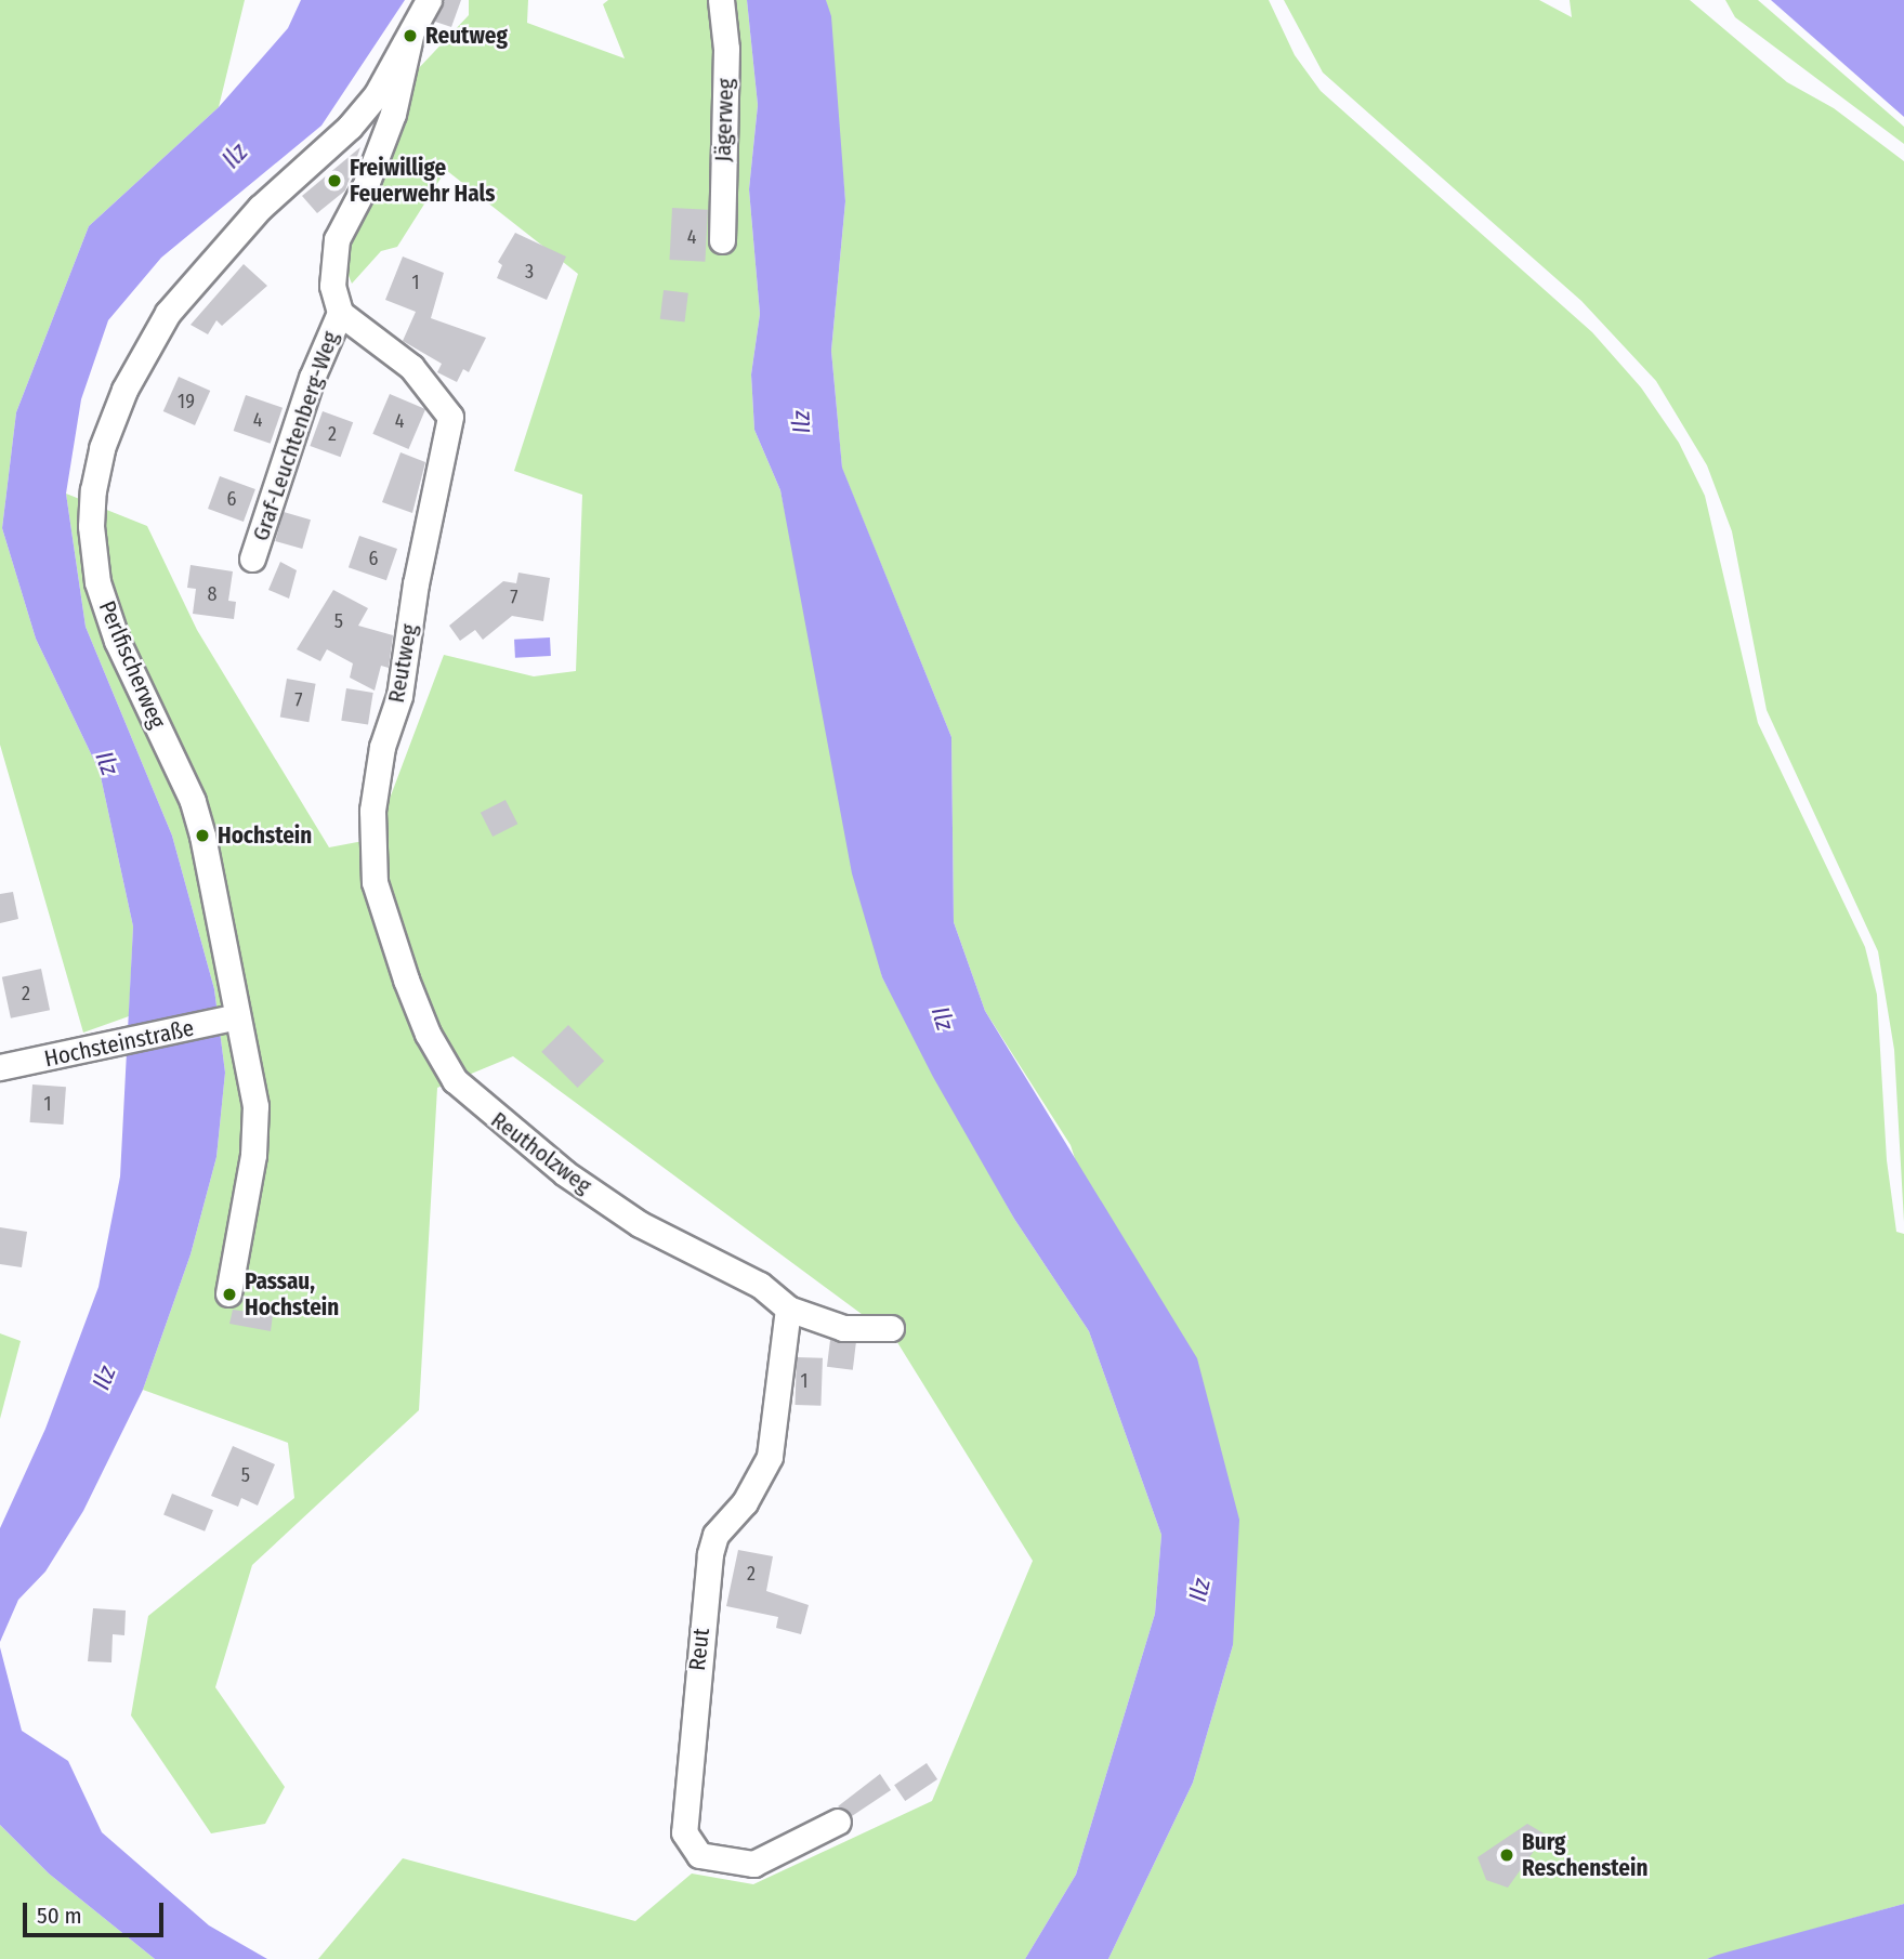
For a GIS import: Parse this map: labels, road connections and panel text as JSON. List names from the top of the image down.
{
  "streets": {
    "street": [
      "Jägerweg",
      "Graf-Leuchtenberg-Weg",
      "Reutweg",
      "Perlfischerweg",
      "Hochsteinstraße",
      "Reutholzweg",
      "Reut"
    ]
  },
  "crossings": [
    ["Graf-Leuchtenberg-Weg", "Reutweg"],
    ["Reutweg", "Reutholzweg"],
    ["Perlfischerweg", "Hochsteinstraße"],
    ["Reutholzweg", "Reut"]
  ],
  "water": ["Ilz"],
  "places": [
    "Reutweg",
    "Freiwillige Feuerwehr Hals",
    "Hochstein",
    "Passau, Hochstein",
    "Burg Reschenstein"
  ],
  "house_numbers": [
    "4",
    "3",
    "1",
    "19",
    "4",
    "4",
    "2",
    "6",
    "6",
    "8",
    "7",
    "5",
    "7",
    "2",
    "1",
    "1",
    "5",
    "2"
  ],
  "scale_bar": "50 m"
}
